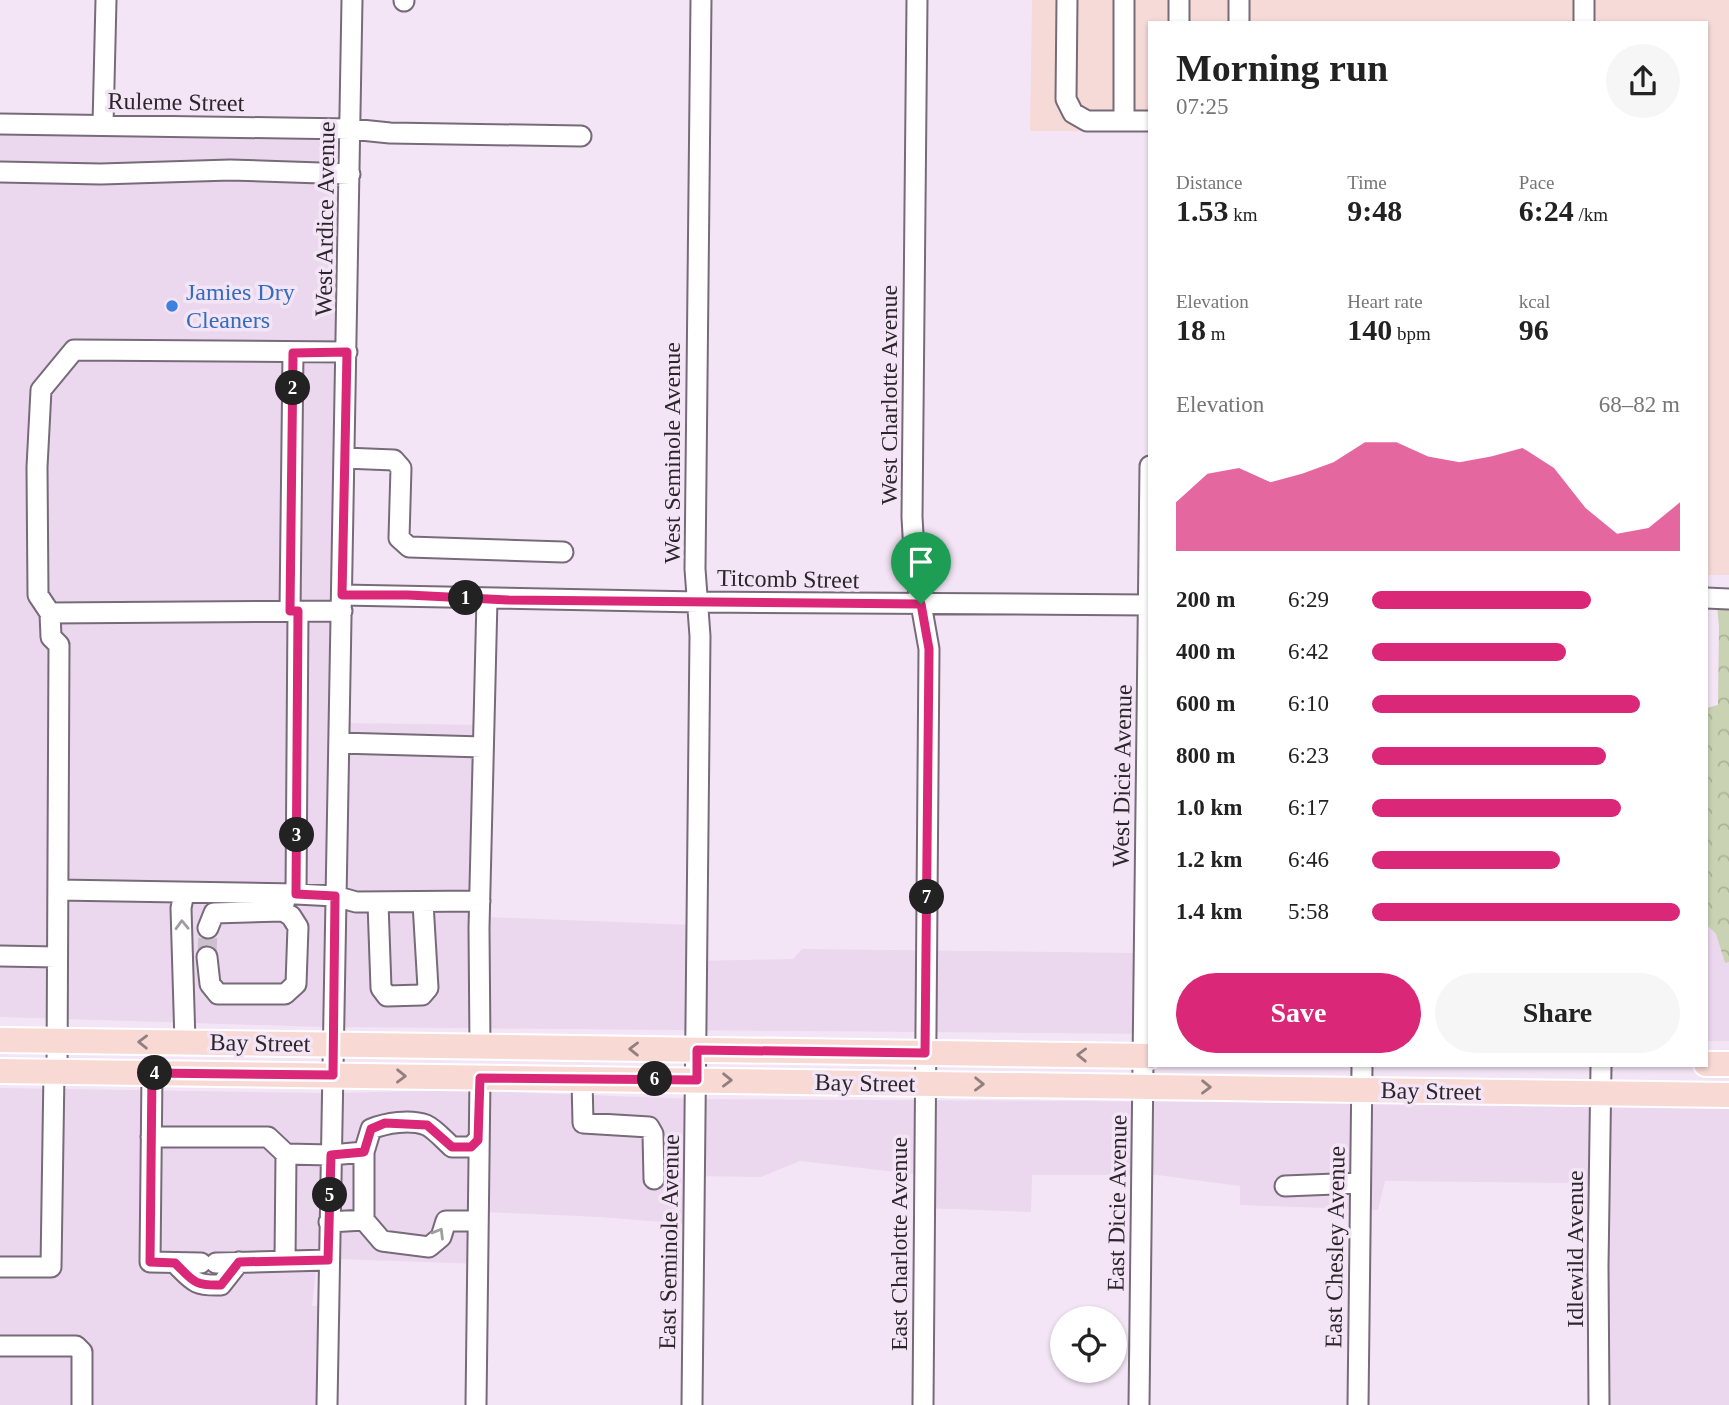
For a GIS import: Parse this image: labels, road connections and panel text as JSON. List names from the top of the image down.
{
  "streets": {
    "main road": ["Bay Street"],
    "street": [
      "Ruleme Street",
      "West Ardice Avenue",
      "West Charlotte Avenue",
      "West Seminole Avenue",
      "Titcomb Street",
      "West Dicie Avenue",
      "East Dicie Avenue",
      "East Seminole Avenue",
      "East Charlotte Avenue",
      "East Chesley Avenue",
      "Idlewild Avenue"
    ]
  },
  "crossings": [
    ["Ruleme Street", "West Ardice Avenue"],
    ["West Ardice Avenue", "Titcomb Street"],
    ["West Ardice Avenue", "Bay Street"],
    ["West Charlotte Avenue", "Titcomb Street"],
    ["West Charlotte Avenue", "Bay Street"],
    ["West Charlotte Avenue", "East Charlotte Avenue"],
    ["West Seminole Avenue", "Titcomb Street"],
    ["West Seminole Avenue", "Bay Street"],
    ["West Seminole Avenue", "East Seminole Avenue"],
    ["West Dicie Avenue", "Bay Street"],
    ["West Dicie Avenue", "East Dicie Avenue"],
    ["Bay Street", "East Dicie Avenue"],
    ["Bay Street", "East Seminole Avenue"],
    ["Bay Street", "East Charlotte Avenue"],
    ["Bay Street", "East Chesley Avenue"],
    ["Bay Street", "Idlewild Avenue"]
  ],
  "places": ["Jamies Dry Cleaners"],
  "page": {
    "heading": ["Morning run", "07:25"],
    "stats": [
      ["Distance", "1.53 km"],
      ["Time", "9:48"],
      ["Pace", "6:24 /km"],
      ["Elevation", "18 m"],
      ["Heart rate", "140 bpm"],
      ["kcal", "96"]
    ],
    "pins": [
      "2",
      "1",
      "3",
      "7",
      "4",
      "6",
      "5"
    ],
    "chart": ["Elevation", "68–82 m"],
    "list": [
      {
        "name": "200 m",
        "note": "6:29"
      },
      {
        "name": "400 m",
        "note": "6:42"
      },
      {
        "name": "600 m",
        "note": "6:10"
      },
      {
        "name": "800 m",
        "note": "6:23"
      },
      {
        "name": "1.0 km",
        "note": "6:17"
      },
      {
        "name": "1.2 km",
        "note": "6:46"
      },
      {
        "name": "1.4 km",
        "note": "5:58"
      }
    ],
    "buttons": ["Save", "Share"]
  }
}
